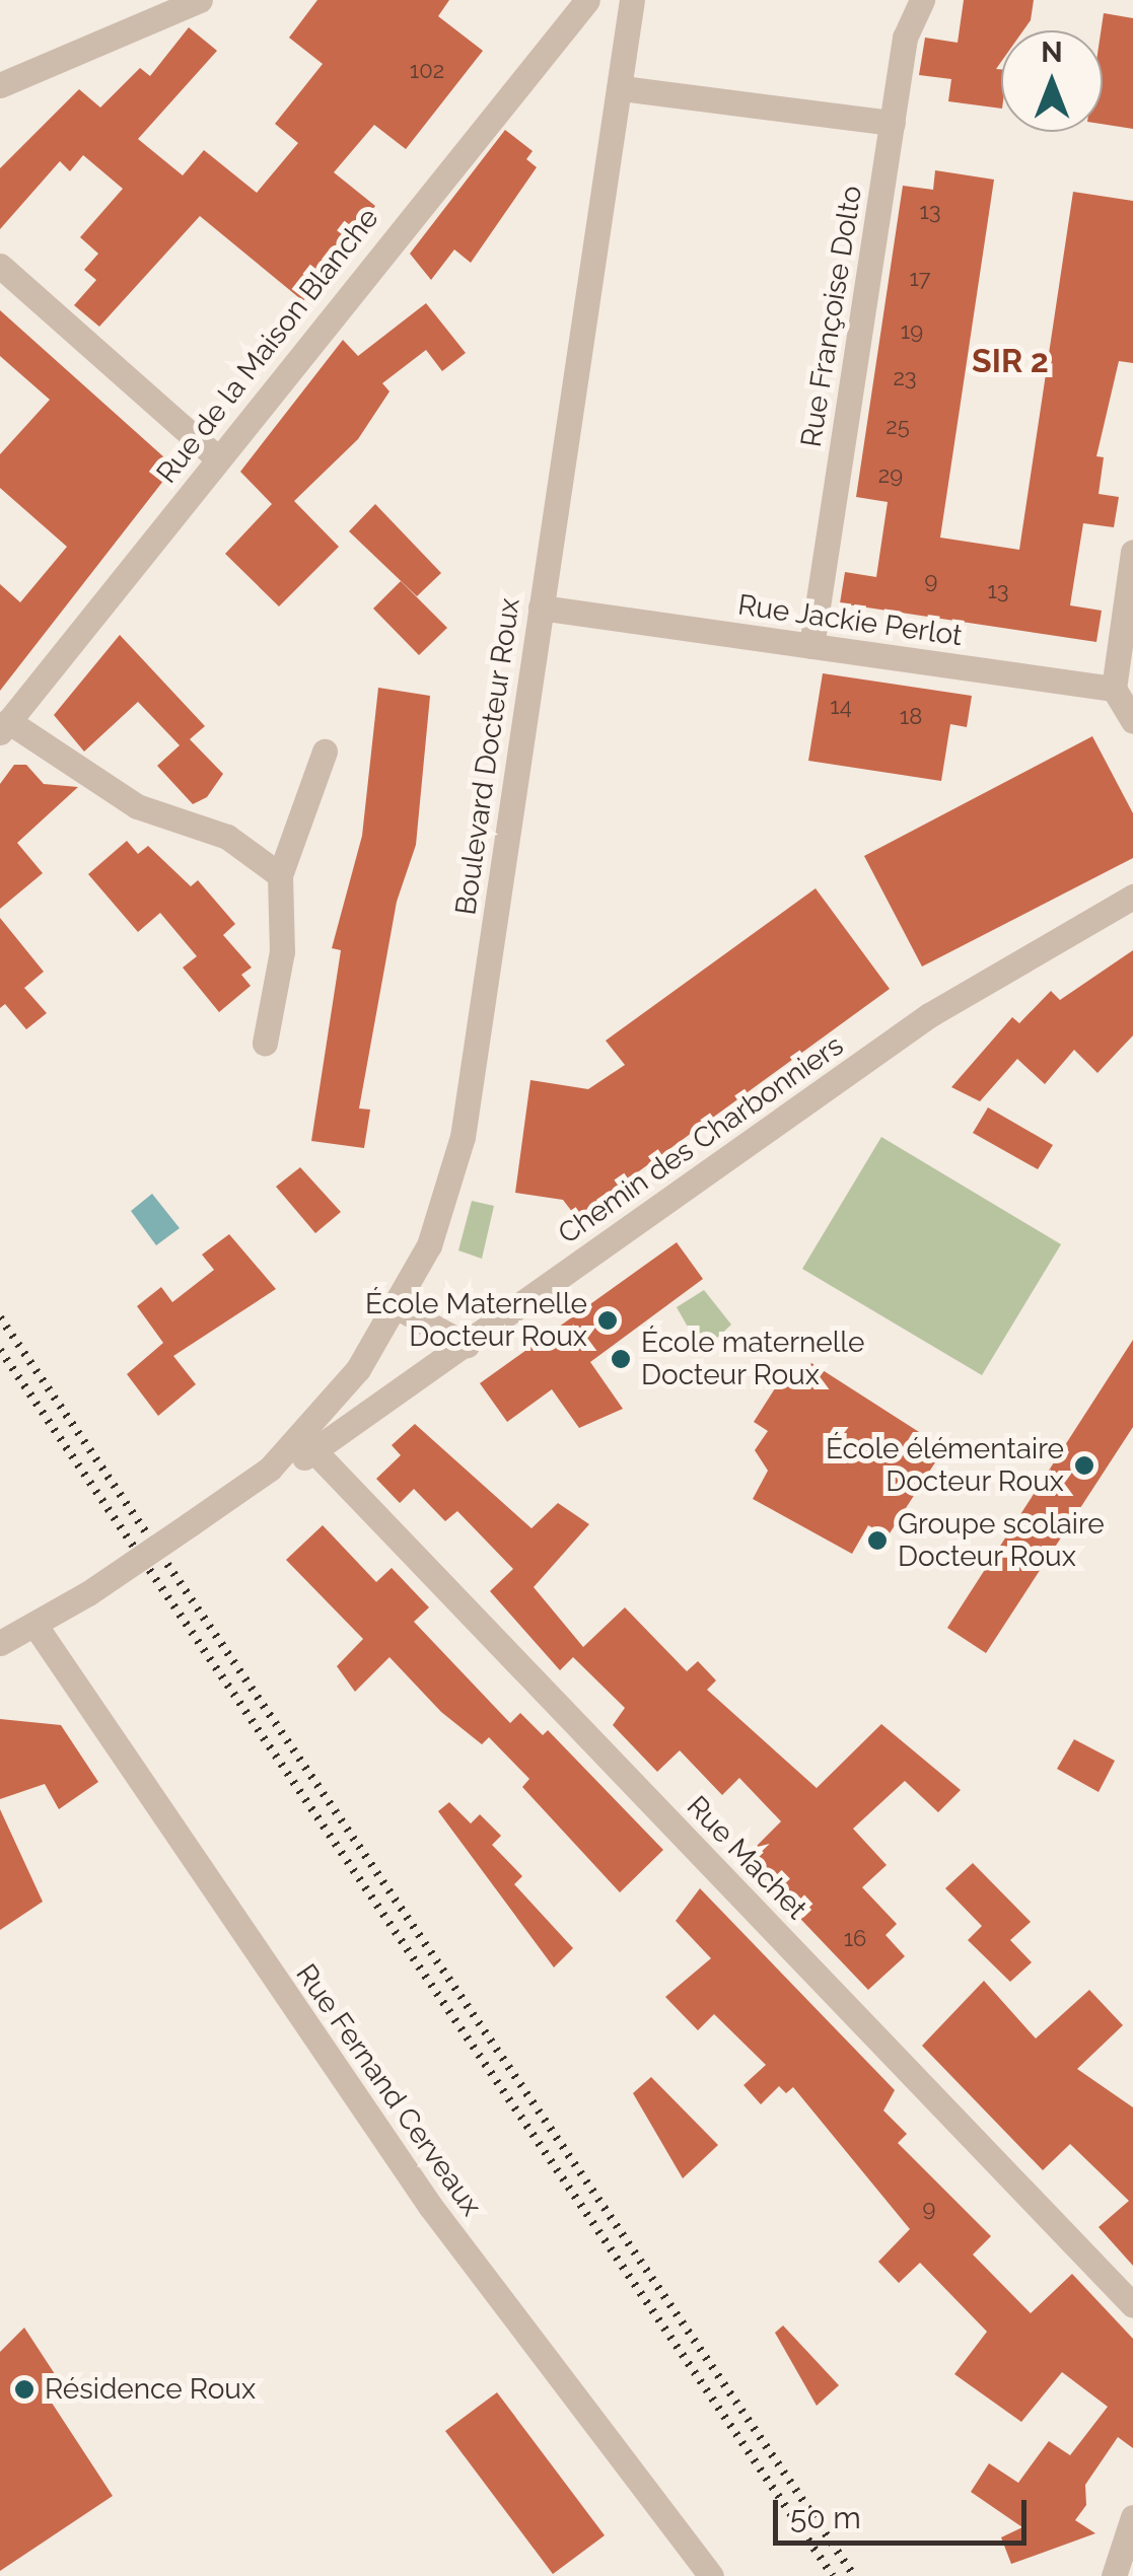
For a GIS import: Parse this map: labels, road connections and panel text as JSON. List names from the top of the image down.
{
  "streets": {
    "street": [
      "Rue Françoise Dolto",
      "Rue de la Maison Blanche",
      "Rue Jackie Perlot",
      "Boulevard Docteur Roux",
      "Chemin des Charbonniers",
      "Rue Machet",
      "Rue Fernand Cerveaux"
    ]
  },
  "crossings": [
    ["Rue Françoise Dolto", "Rue Jackie Perlot"],
    ["Rue Jackie Perlot", "Boulevard Docteur Roux"],
    ["Boulevard Docteur Roux", "Chemin des Charbonniers"],
    ["Boulevard Docteur Roux", "Rue Machet"],
    ["Boulevard Docteur Roux", "Rue Fernand Cerveaux"],
    ["Chemin des Charbonniers", "Rue Machet"]
  ],
  "districts": ["SIR 2"],
  "places": [
    "École Maternelle Docteur Roux",
    "École maternelle Docteur Roux",
    "École élémentaire Docteur Roux",
    "Groupe scolaire Docteur Roux",
    "Résidence Roux"
  ],
  "house_numbers": [
    "102",
    "13",
    "17",
    "19",
    "23",
    "25",
    "29",
    "9",
    "13",
    "14",
    "18",
    "16",
    "9"
  ],
  "scale_bar": "50 m",
  "north": "top"
}
